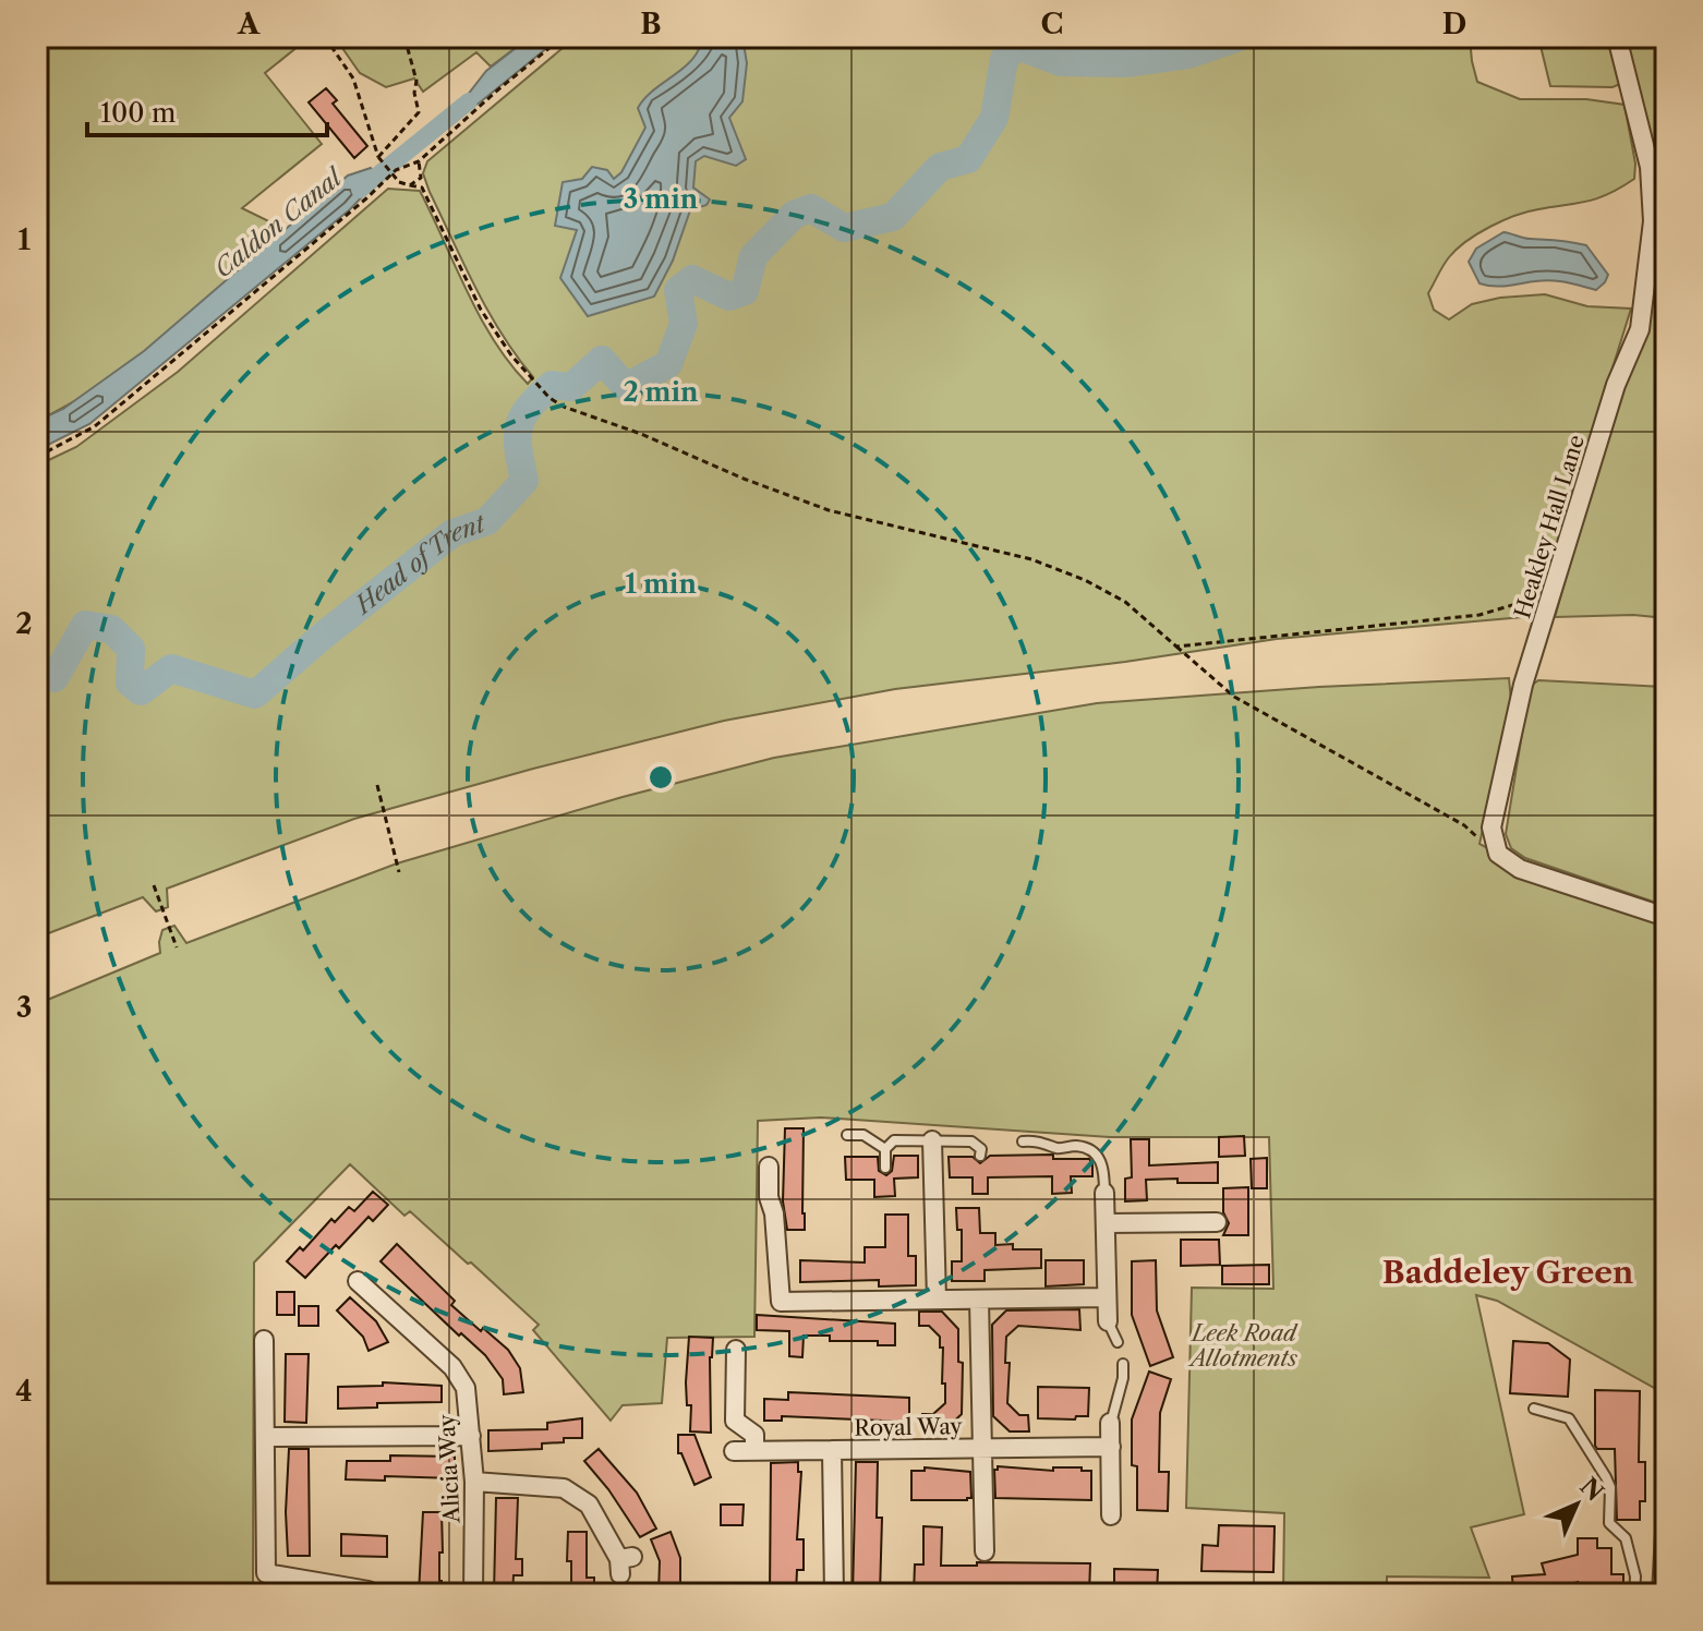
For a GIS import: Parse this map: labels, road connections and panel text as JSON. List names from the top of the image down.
{
  "streets": {
    "street": ["Heakley Hall Lane", "Royal Way", "Alicia Way"]
  },
  "districts": ["Baddeley Green"],
  "water": ["Caldon Canal", "Head of Trent"],
  "parks": ["Leek Road Allotments"],
  "scale_bar": "100 m",
  "north": "top right",
  "grid": {
    "columns": [
      "A",
      "B",
      "C",
      "D"
    ],
    "rows": [
      "1",
      "2",
      "3",
      "4"
    ]
  },
  "rings": ["3 min", "2 min", "1 min"]
}
